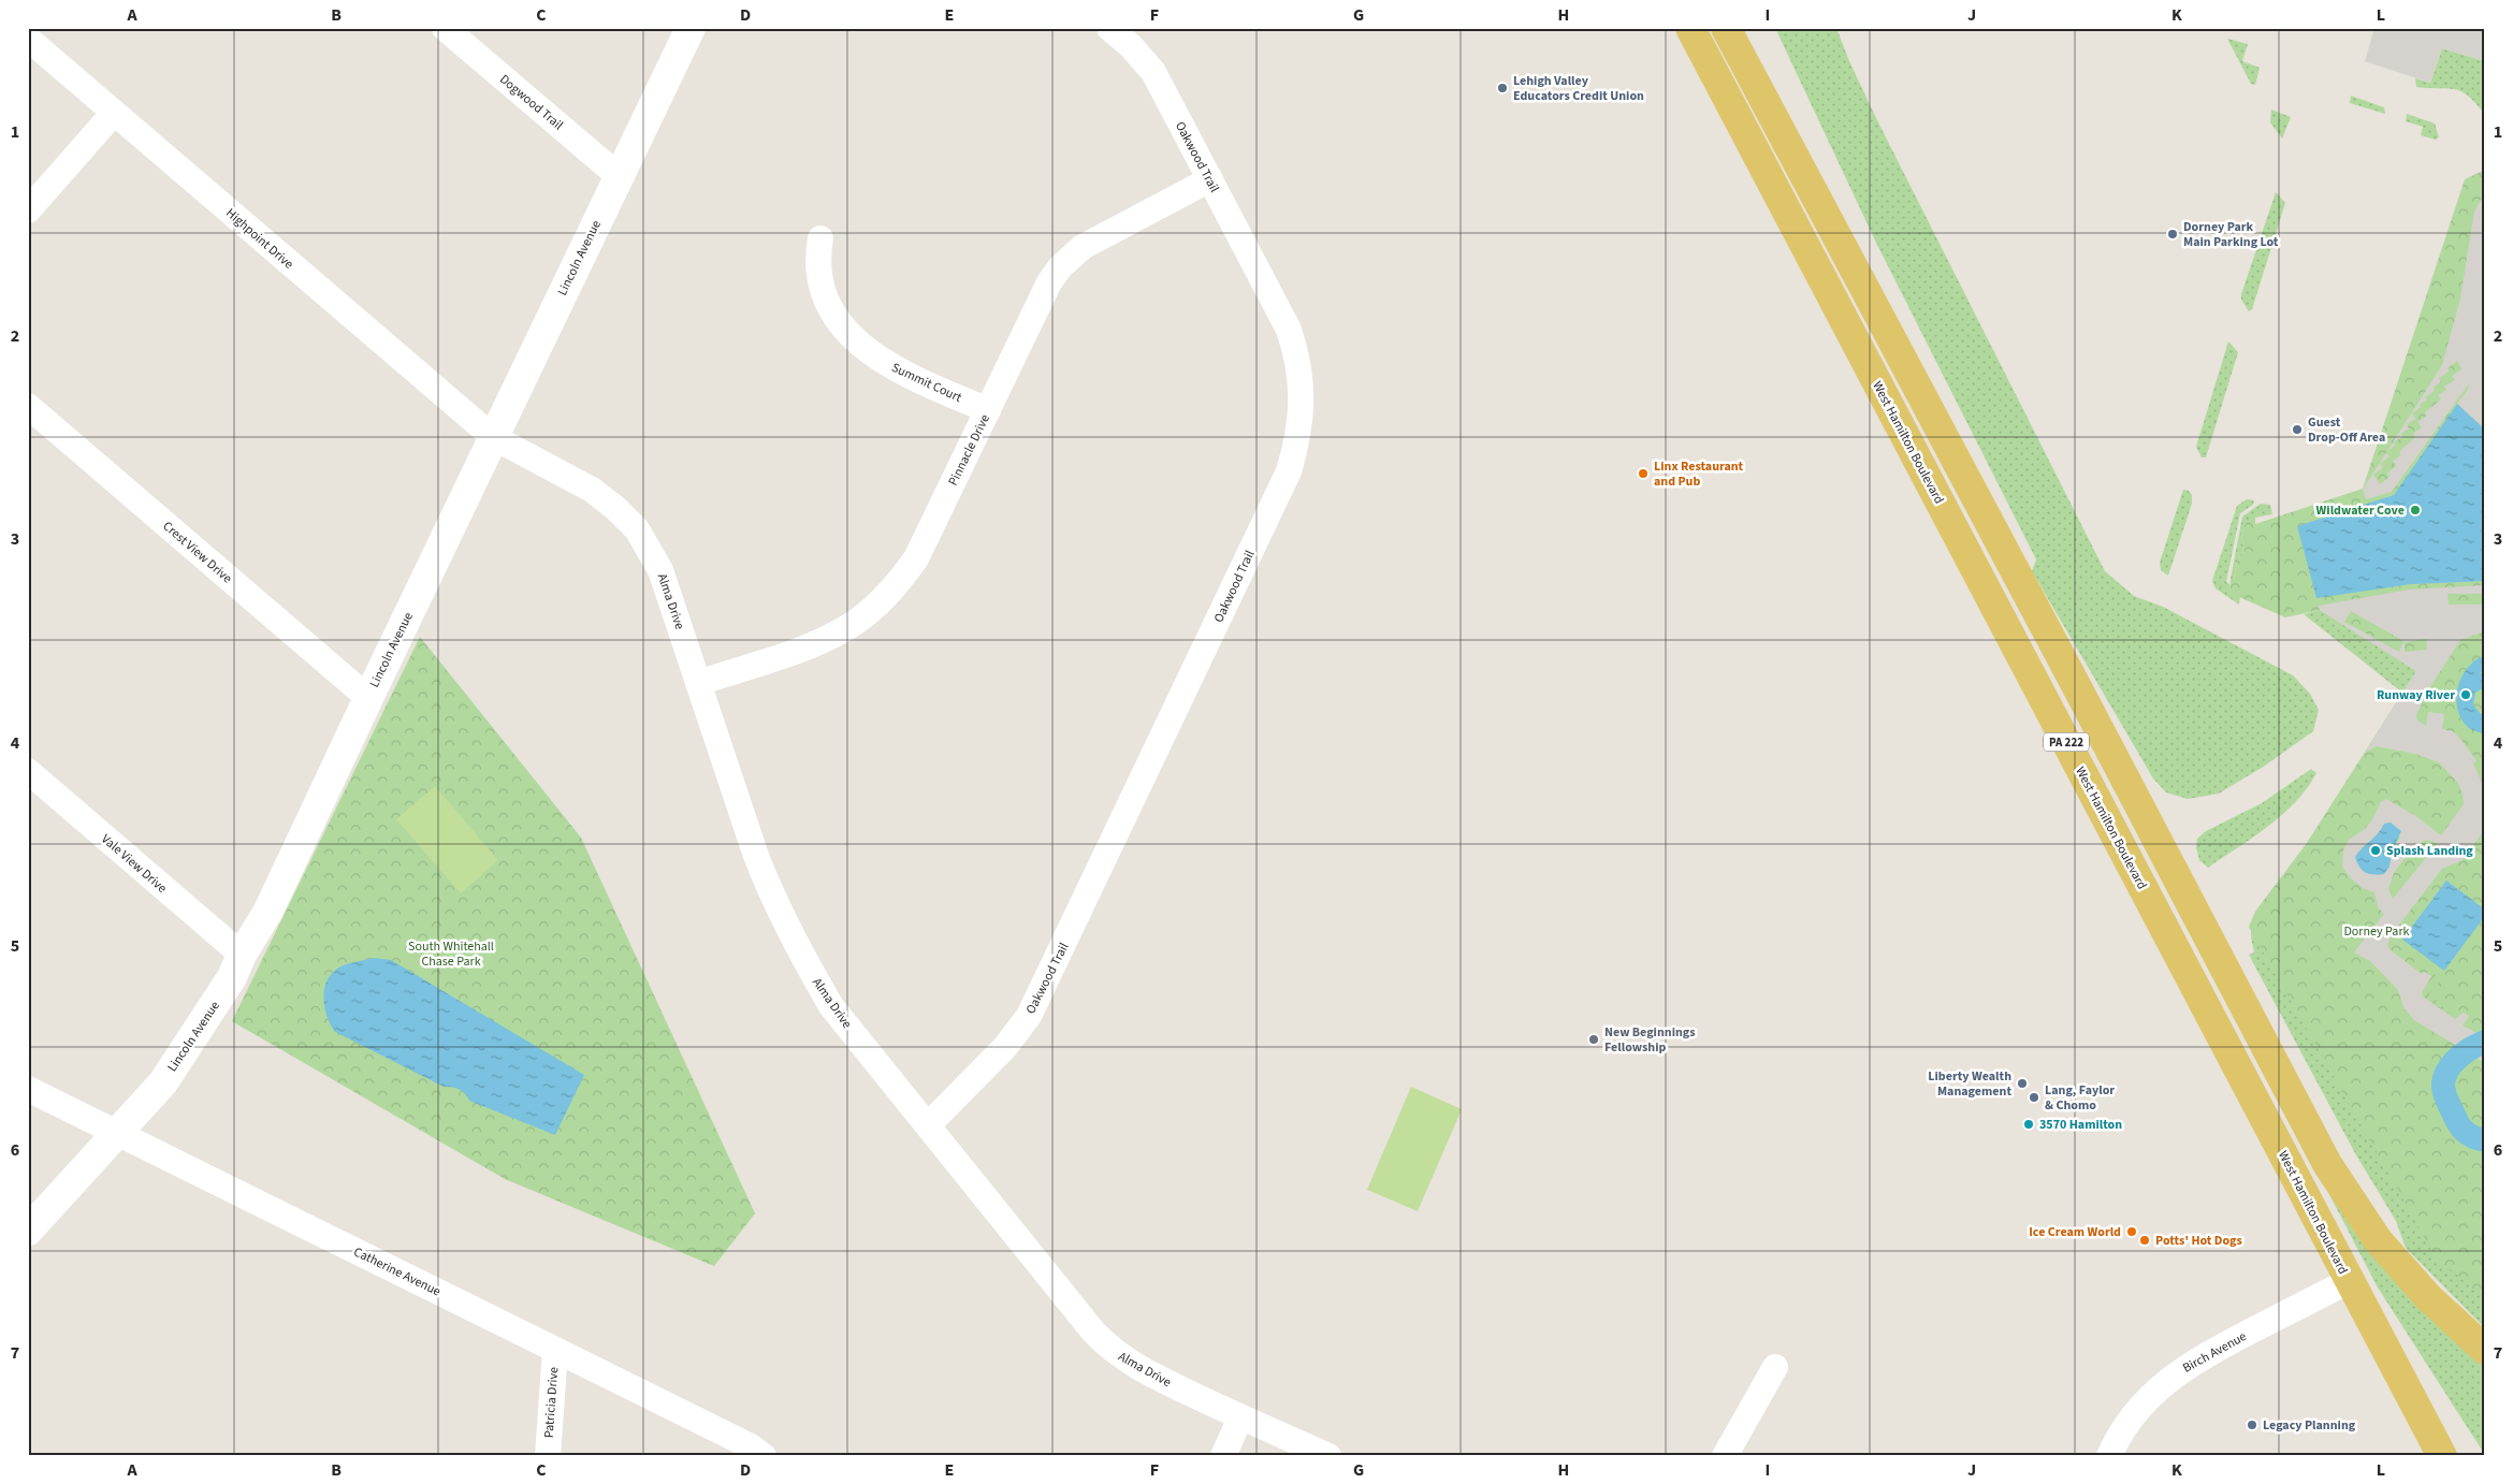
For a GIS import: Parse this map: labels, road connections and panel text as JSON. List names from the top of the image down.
{
  "streets": {
    "main road": ["West Hamilton Boulevard", "PA 222"],
    "street": [
      "Dogwood Trail",
      "Oakwood Trail",
      "Highpoint Drive",
      "Lincoln Avenue",
      "Summit Court",
      "Pinnacle Drive",
      "Crest View Drive",
      "Alma Drive",
      "Vale View Drive",
      "Catherine Avenue",
      "Birch Avenue",
      "Patricia Drive"
    ]
  },
  "crossings": [
    ["Dogwood Trail", "Lincoln Avenue"],
    ["Oakwood Trail", "Pinnacle Drive"],
    ["Oakwood Trail", "Alma Drive"],
    ["Highpoint Drive", "Lincoln Avenue"],
    ["Highpoint Drive", "Alma Drive"],
    ["Lincoln Avenue", "Crest View Drive"],
    ["Lincoln Avenue", "Alma Drive"],
    ["Lincoln Avenue", "Vale View Drive"],
    ["Lincoln Avenue", "Catherine Avenue"],
    ["Summit Court", "Pinnacle Drive"],
    ["West Hamilton Boulevard", "Birch Avenue"],
    ["Pinnacle Drive", "Alma Drive"],
    ["Catherine Avenue", "Patricia Drive"]
  ],
  "parks": ["Dorney Park", "South Whitehall Chase Park"],
  "places": [
    "Lehigh Valley Educators Credit Union",
    "Dorney Park Main Parking Lot",
    "Guest Drop-Off Area",
    "Linx Restaurant and Pub",
    "Wildwater Cove",
    "Runway River",
    "Splash Landing",
    "New Beginnings Fellowship",
    "Liberty Wealth Management",
    "Lang, Faylor & Chomo",
    "3570 Hamilton",
    "Ice Cream World",
    "Potts' Hot Dogs",
    "Legacy Planning"
  ],
  "grid": {
    "columns": [
      "A",
      "B",
      "C",
      "D",
      "E",
      "F",
      "G",
      "H",
      "I",
      "J",
      "K",
      "L"
    ],
    "rows": [
      "1",
      "2",
      "3",
      "4",
      "5",
      "6",
      "7"
    ]
  }
}
